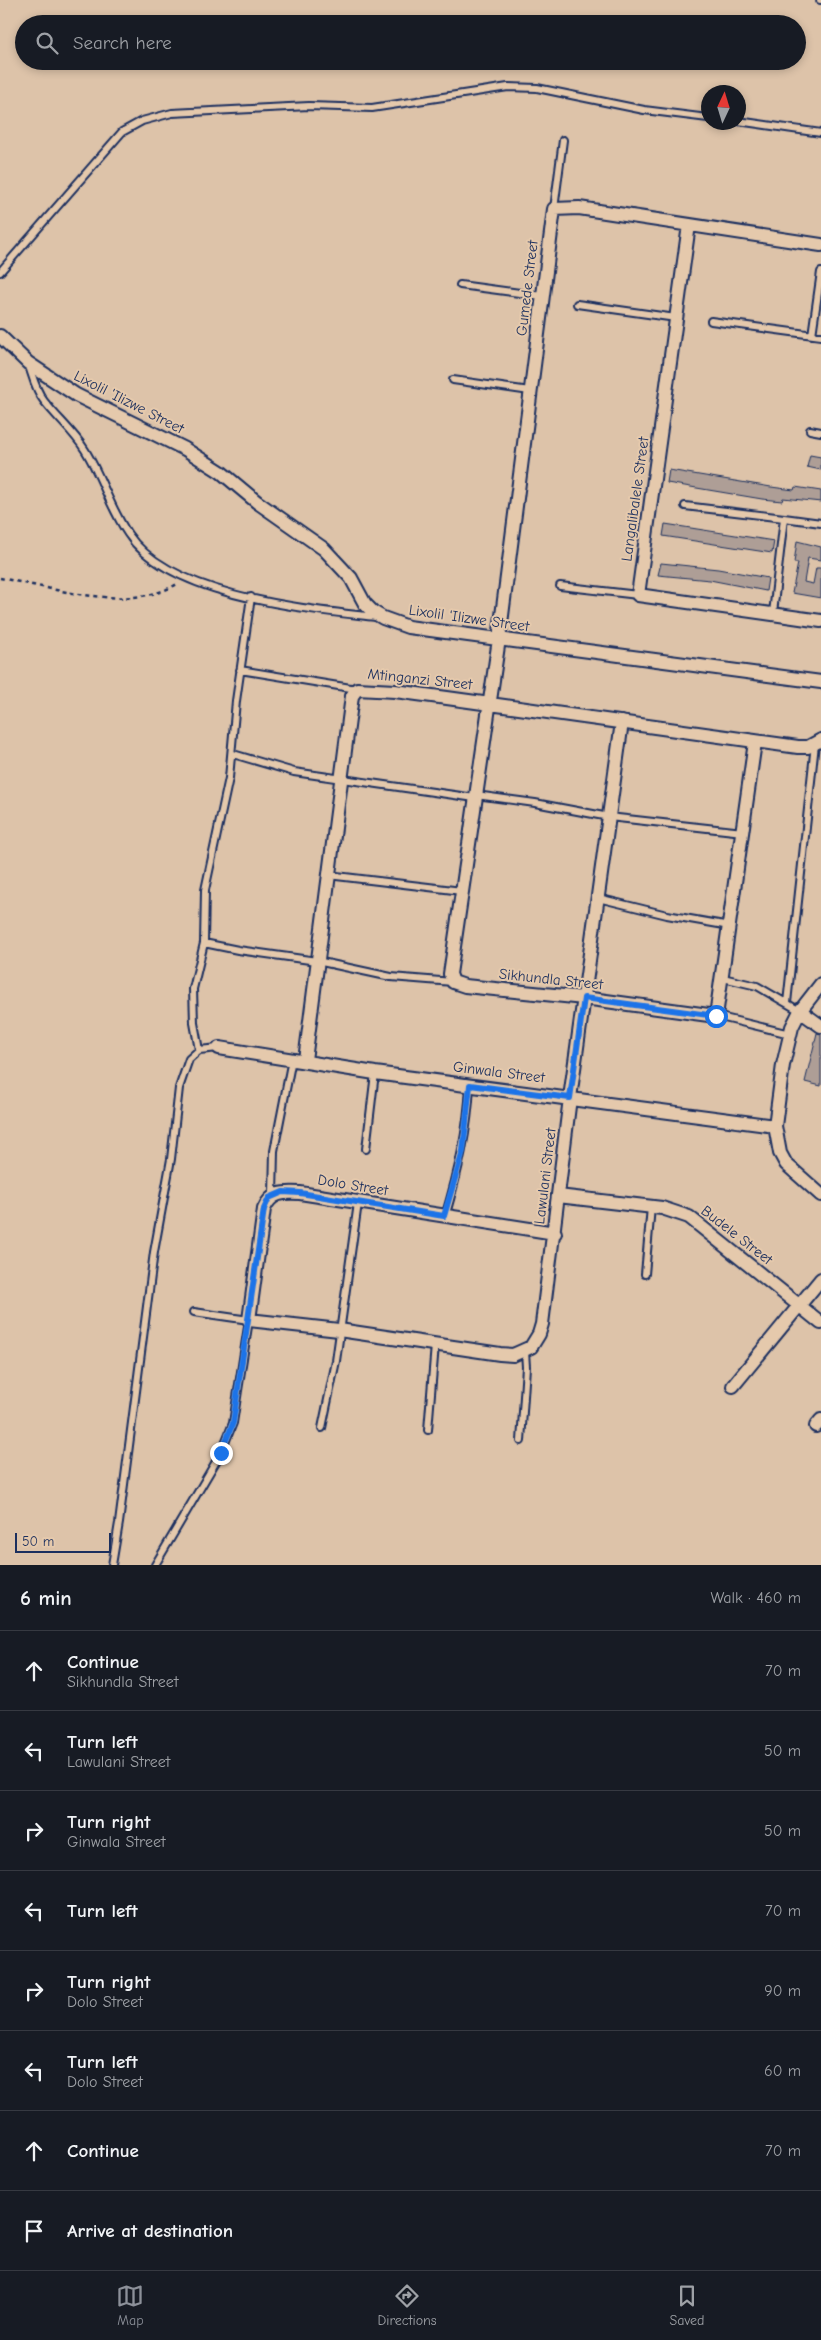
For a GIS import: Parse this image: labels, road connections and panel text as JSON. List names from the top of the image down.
{
  "streets": {
    "street": [
      "Gumede Street",
      "Lixolil 'Ilizwe Street",
      "Langalibalele Street",
      "Mtinganzi Street",
      "Sikhundla Street",
      "Ginwala Street",
      "Lawulani Street",
      "Dolo Street",
      "Budele Street"
    ]
  },
  "crossings": [
    ["Gumede Street", "Lixolil 'Ilizwe Street"],
    ["Mtinganzi Street", "Ginwala Street"],
    ["Mtinganzi Street", "Lawulani Street"],
    ["Sikhundla Street", "Lawulani Street"],
    ["Ginwala Street", "Lawulani Street"],
    ["Lawulani Street", "Dolo Street"],
    ["Lawulani Street", "Budele Street"]
  ],
  "scale_bar": "50 m",
  "north": "top",
  "page": {
    "search": "Search here",
    "scale": "50 m",
    "heading": ["6 min", "Walk · 460 m"],
    "list": [
      ["Continue", "Sikhundla Street", "70 m"],
      ["Turn left", "Lawulani Street", "50 m"],
      ["Turn right", "Ginwala Street", "50 m"],
      ["Turn left", "70 m"],
      ["Turn right", "Dolo Street", "90 m"],
      ["Turn left", "Dolo Street", "60 m"],
      ["Continue", "70 m"],
      "Arrive at destination"
    ],
    "nav": ["Map", "Directions", "Saved"]
  }
}
